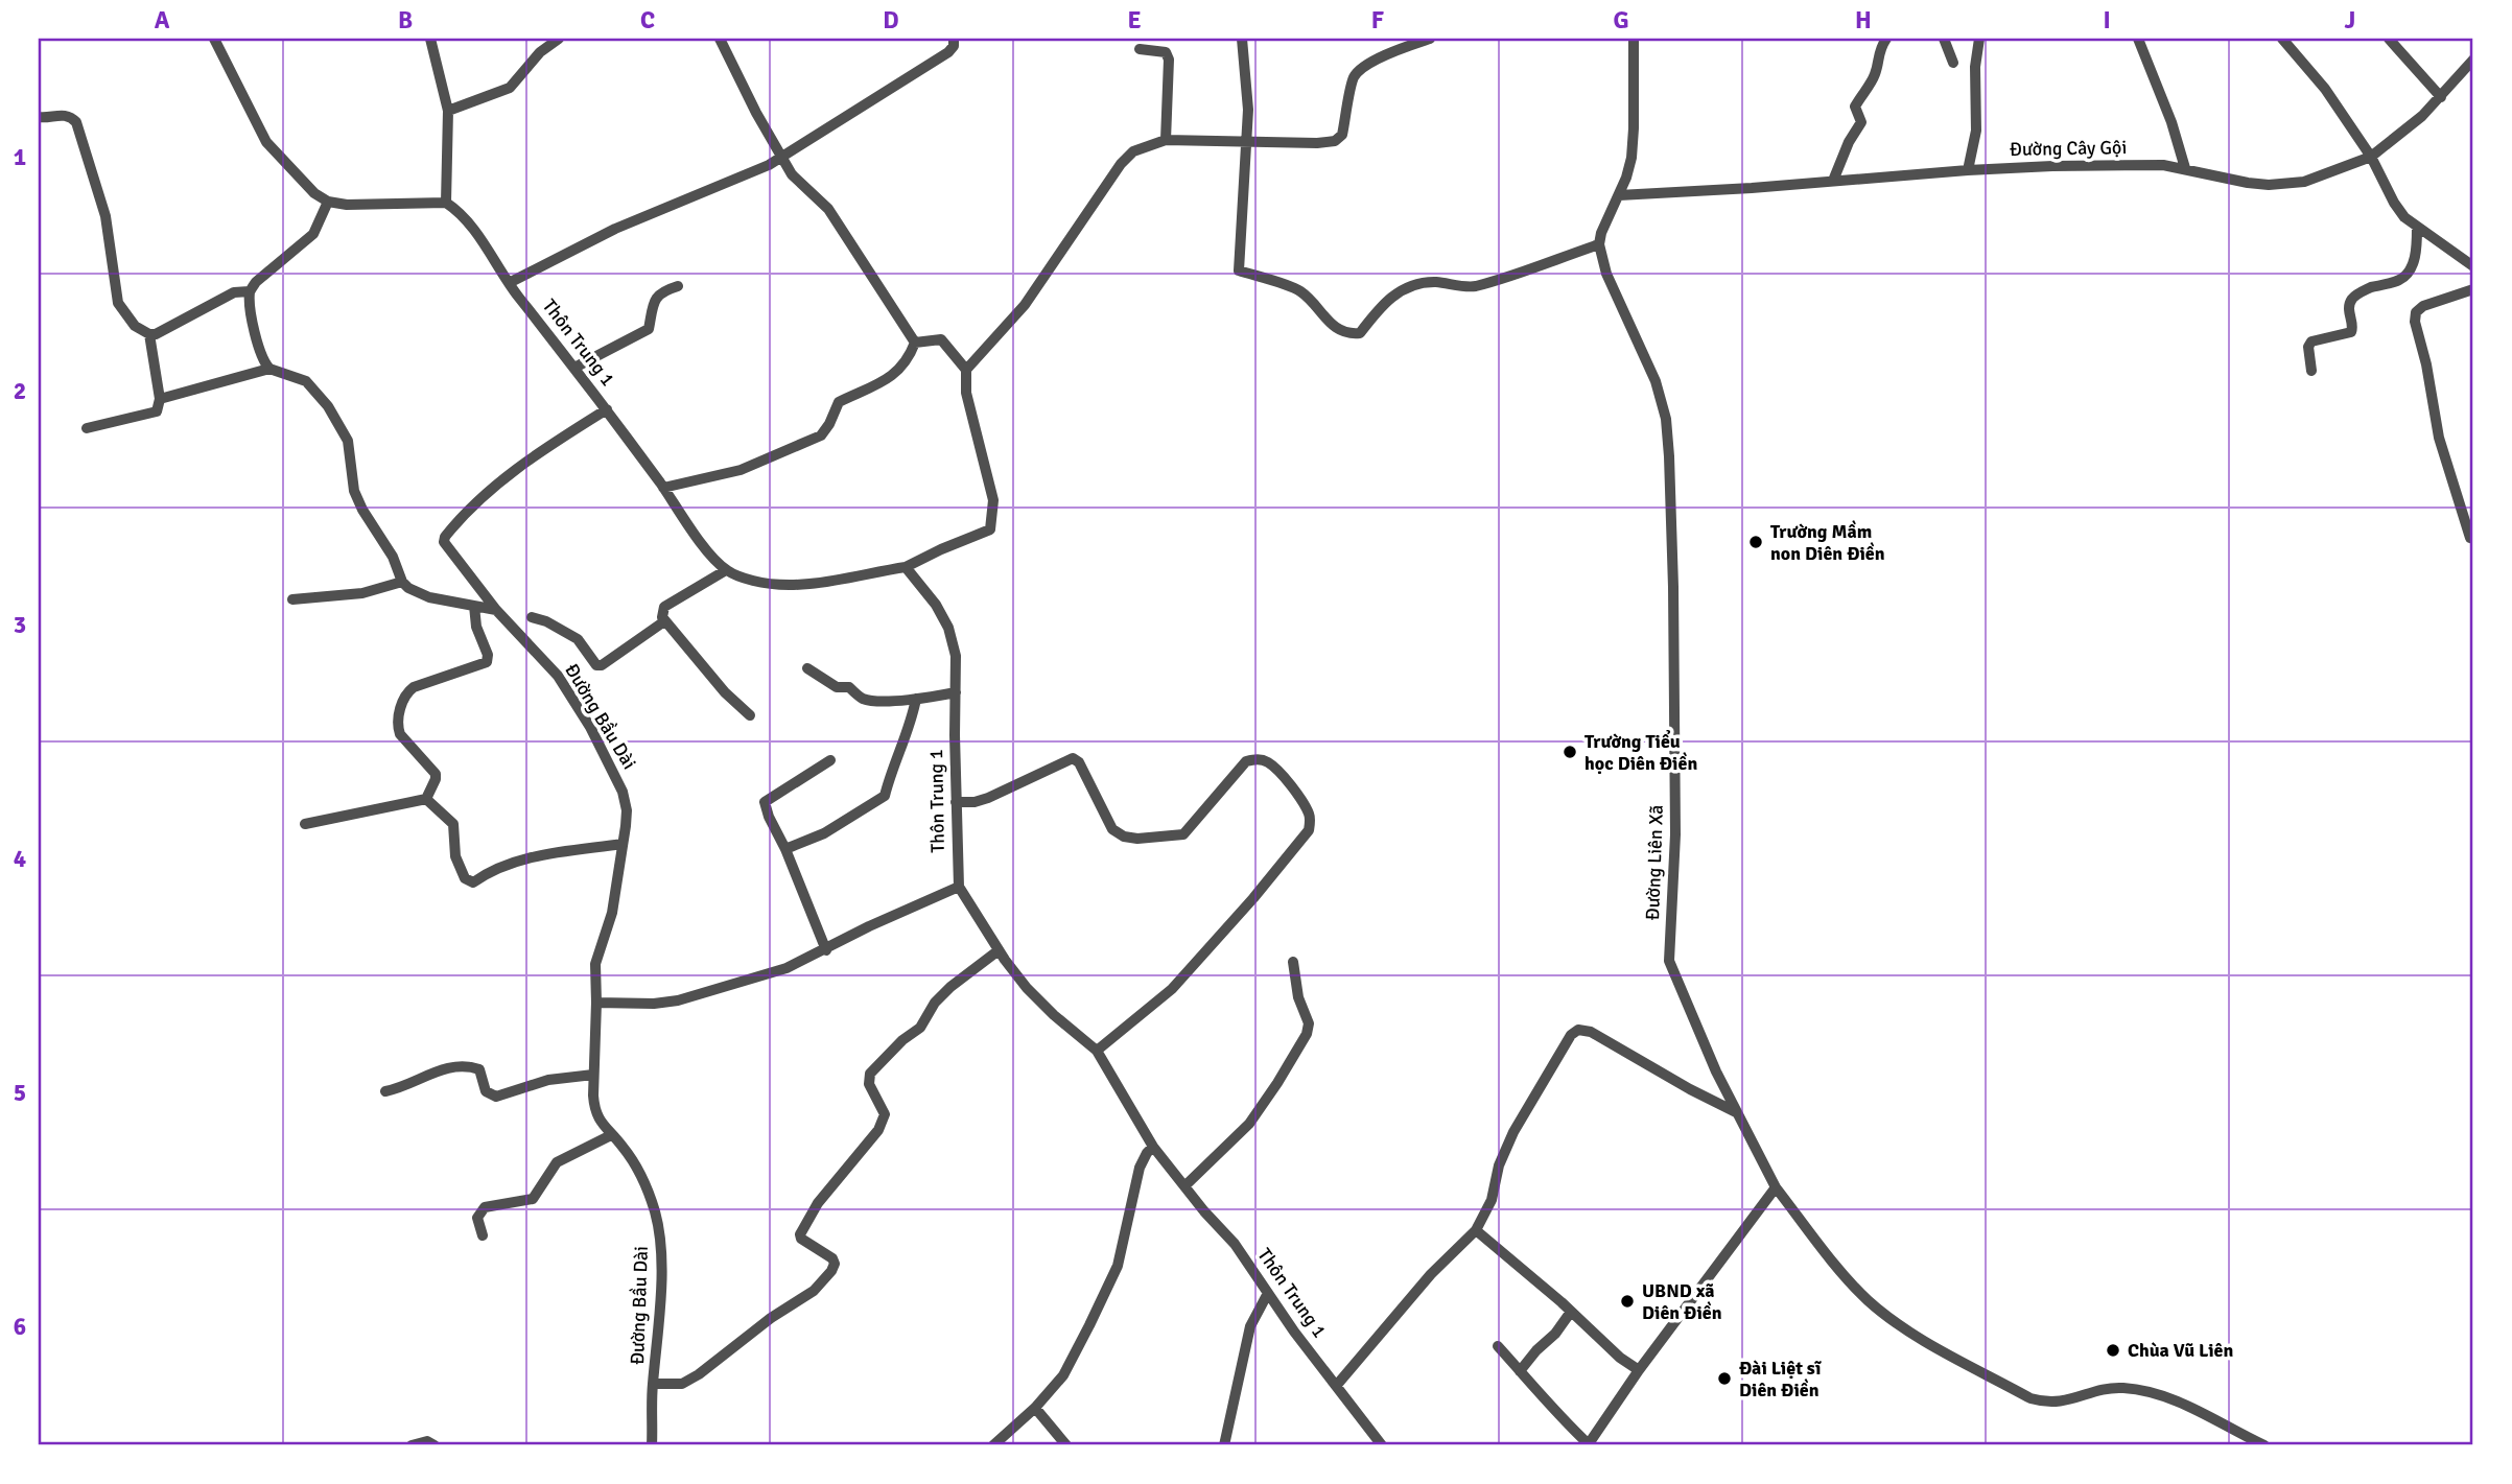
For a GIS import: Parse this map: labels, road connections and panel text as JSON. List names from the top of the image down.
{
  "streets": {
    "street": [
      "Đường Cây Gội",
      "Thôn Trung 1",
      "Đường Bầu Dài",
      "Đường Liên Xã"
    ]
  },
  "crossings": [
    ["Thôn Trung 1", "Đường Bầu Dài"]
  ],
  "places": [
    "Trường Mầm non Diên Điền",
    "Trường Tiểu học Diên Điền",
    "UBND xã Diên Điền",
    "Chùa Vũ Liên",
    "Đài Liệt sĩ Diên Điền"
  ],
  "grid": {
    "columns": [
      "A",
      "B",
      "C",
      "D",
      "E",
      "F",
      "G",
      "H",
      "I",
      "J"
    ],
    "rows": [
      "1",
      "2",
      "3",
      "4",
      "5",
      "6"
    ]
  }
}
